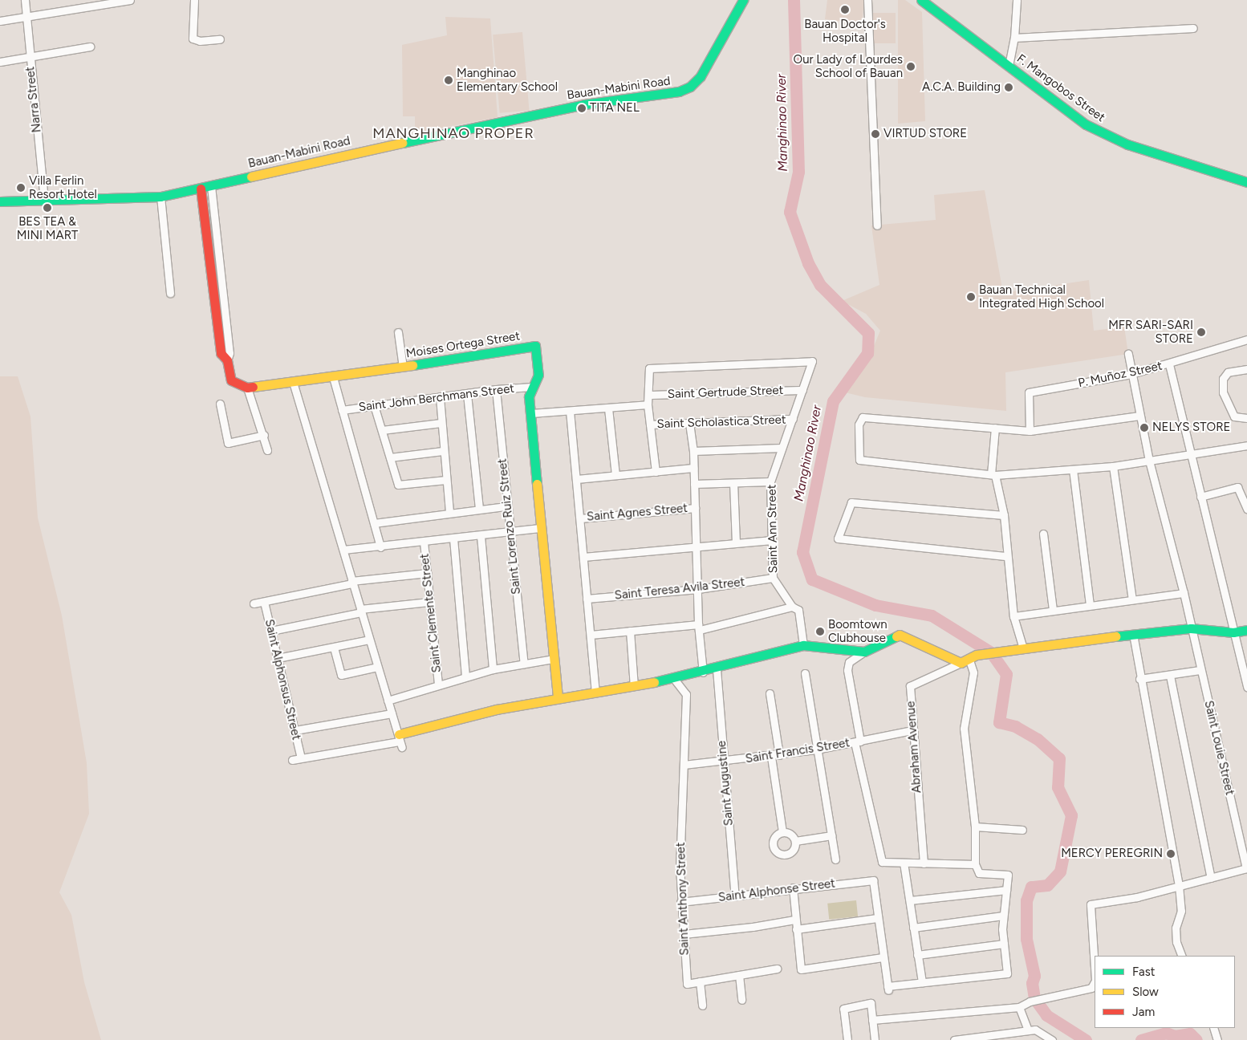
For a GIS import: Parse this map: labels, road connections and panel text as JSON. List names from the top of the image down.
{
  "streets": {
    "street": [
      "Bauan-Mabini Road",
      "F. Mangobos Street",
      "Narra Street",
      "Moises Ortega Street",
      "P. Muñoz Street",
      "Saint Gertrude Street",
      "Saint John Berchmans Street",
      "Saint Scholastica Street",
      "Saint Agnes Street",
      "Saint Lorenzo Ruiz Street",
      "Saint Ann Street",
      "Saint Teresa Avila Street",
      "Saint Clemente Street",
      "Saint Alphonsus Street",
      "Abraham Avenue",
      "Saint Louie Street",
      "Saint Francis Street",
      "Saint Augustine",
      "Saint Alphonse Street",
      "Saint Anthony Street"
    ]
  },
  "crossings": [
    ["Bauan-Mabini Road", "Narra Street"],
    ["Moises Ortega Street", "Saint John Berchmans Street"],
    ["P. Muñoz Street", "Saint Louie Street"],
    ["Saint Gertrude Street", "Saint Ann Street"],
    ["Saint John Berchmans Street", "Saint Lorenzo Ruiz Street"],
    ["Saint Scholastica Street", "Saint Ann Street"],
    ["Saint Ann Street", "Saint Teresa Avila Street"],
    ["Abraham Avenue", "Saint Francis Street"],
    ["Saint Francis Street", "Saint Augustine"],
    ["Saint Francis Street", "Saint Anthony Street"],
    ["Saint Augustine", "Saint Alphonse Street"],
    ["Saint Alphonse Street", "Saint Anthony Street"]
  ],
  "districts": ["MANGHINAO PROPER"],
  "water": ["Manghinao River"],
  "places": [
    "Bauan Doctor's Hospital",
    "Our Lady of Lourdes School of Bauan",
    "Manghinao Elementary School",
    "A.C.A. Building",
    "TITA NEL",
    "VIRTUD STORE",
    "Villa Ferlin Resort Hotel",
    "BES TEA & MINI MART",
    "Bauan Technical Integrated High School",
    "MFR SARI-SARI STORE",
    "NELYS STORE",
    "Boomtown Clubhouse",
    "MERCY PEREGRIN"
  ],
  "legend": ["Fast", "Slow", "Jam"]
}
